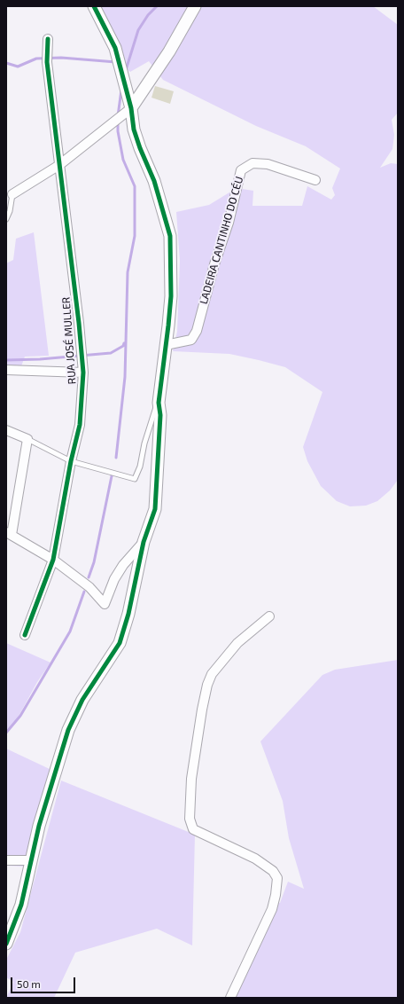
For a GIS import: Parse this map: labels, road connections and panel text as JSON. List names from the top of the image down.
{
  "streets": {
    "street": ["LADEIRA CANTINHO DO CÉU", "RUA JOSÉ MULLER"]
  },
  "scale_bar": "50 m"
}
